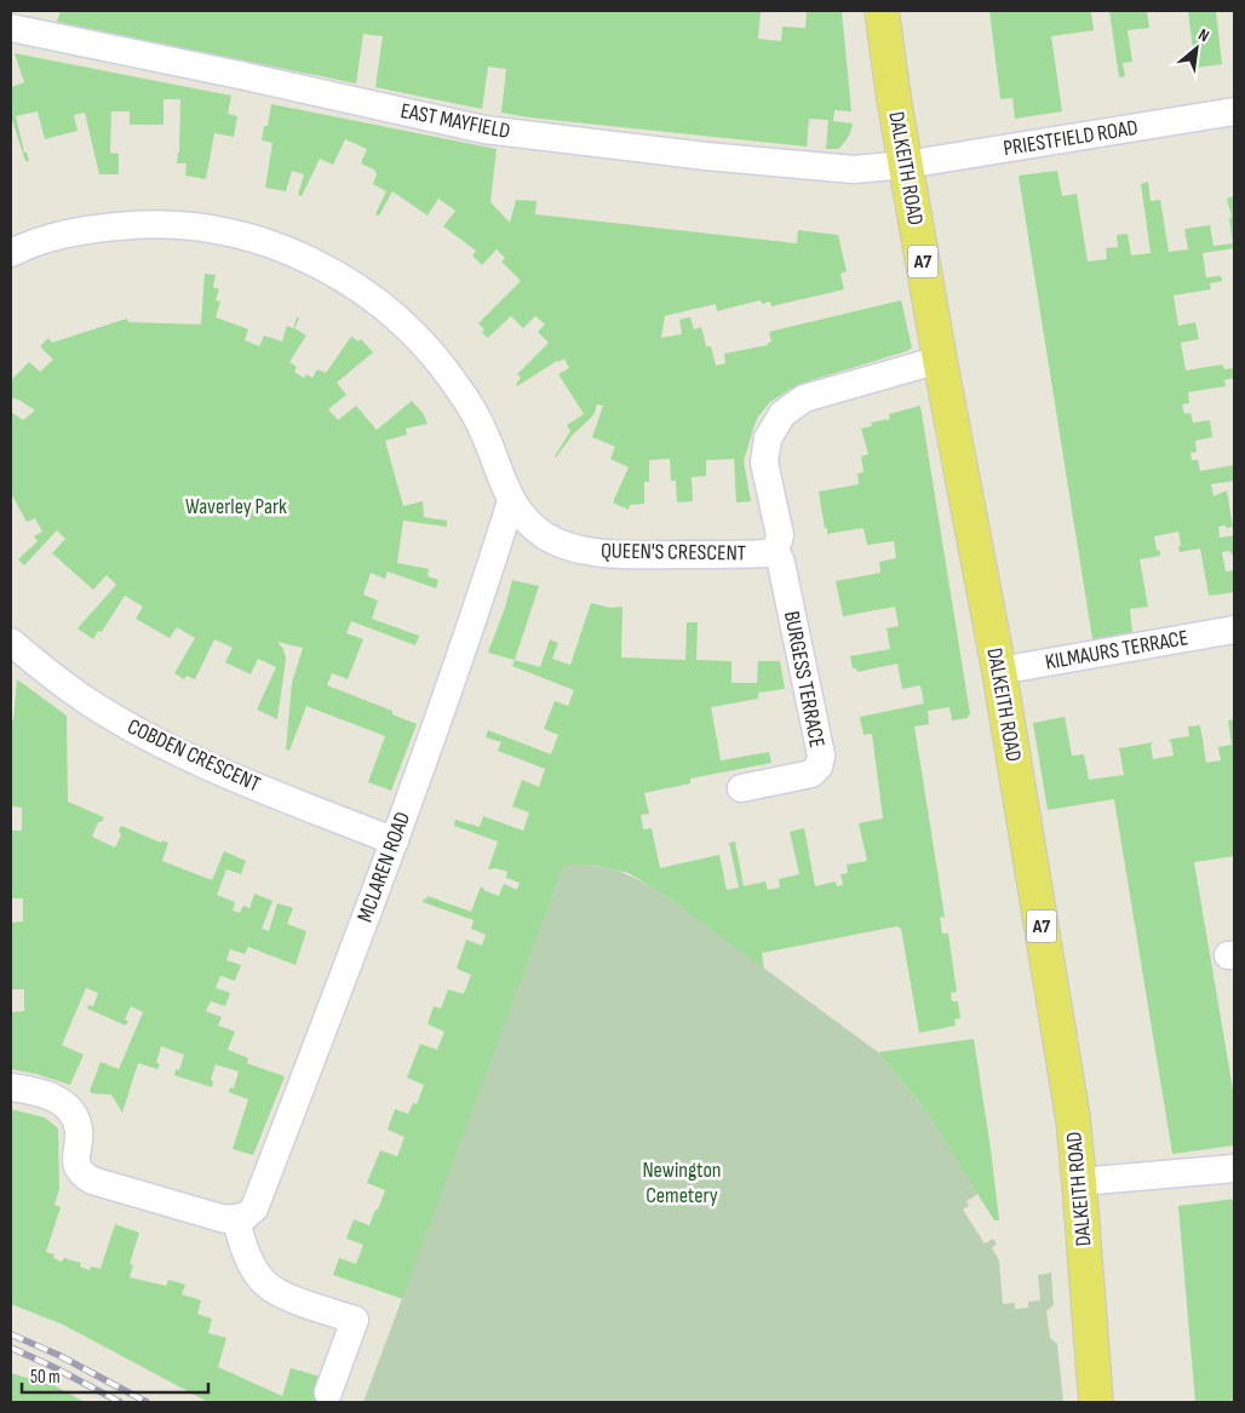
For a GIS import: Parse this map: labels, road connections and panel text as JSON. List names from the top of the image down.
{
  "streets": {
    "main road": ["DALKEITH ROAD", "A7"],
    "street": [
      "EAST MAYFIELD",
      "PRIESTFIELD ROAD",
      "QUEEN'S CRESCENT",
      "KILMAURS TERRACE",
      "BURGESS TERRACE",
      "COBDEN CRESCENT",
      "MCLAREN ROAD"
    ]
  },
  "crossings": [
    ["EAST MAYFIELD", "PRIESTFIELD ROAD"],
    ["EAST MAYFIELD", "DALKEITH ROAD"],
    ["PRIESTFIELD ROAD", "DALKEITH ROAD"],
    ["DALKEITH ROAD", "QUEEN'S CRESCENT"],
    ["DALKEITH ROAD", "KILMAURS TERRACE"],
    ["QUEEN'S CRESCENT", "BURGESS TERRACE"],
    ["QUEEN'S CRESCENT", "MCLAREN ROAD"],
    ["COBDEN CRESCENT", "MCLAREN ROAD"]
  ],
  "parks": ["Waverley Park", "Newington Cemetery"],
  "scale_bar": "50 m",
  "north": "top right"
}
